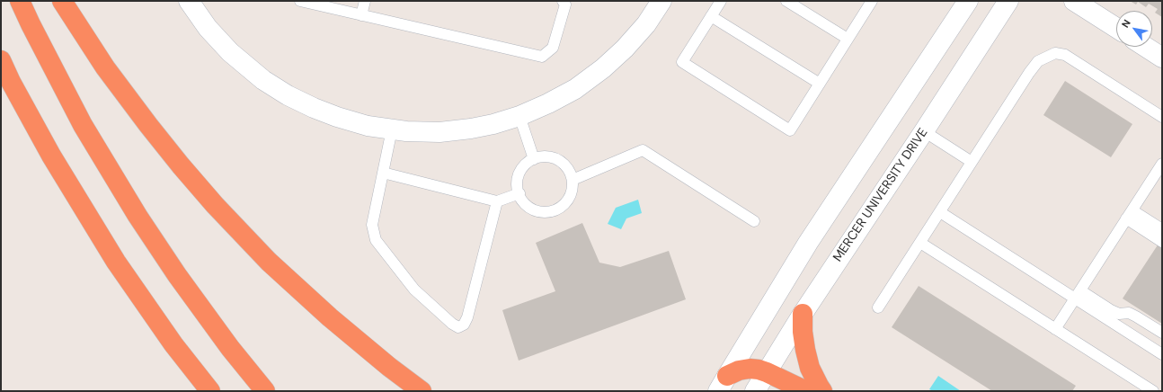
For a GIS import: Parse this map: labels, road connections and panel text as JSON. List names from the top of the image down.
{
  "streets": {
    "street": ["MERCER UNIVERSITY DRIVE"]
  },
  "north": "top left"
}
